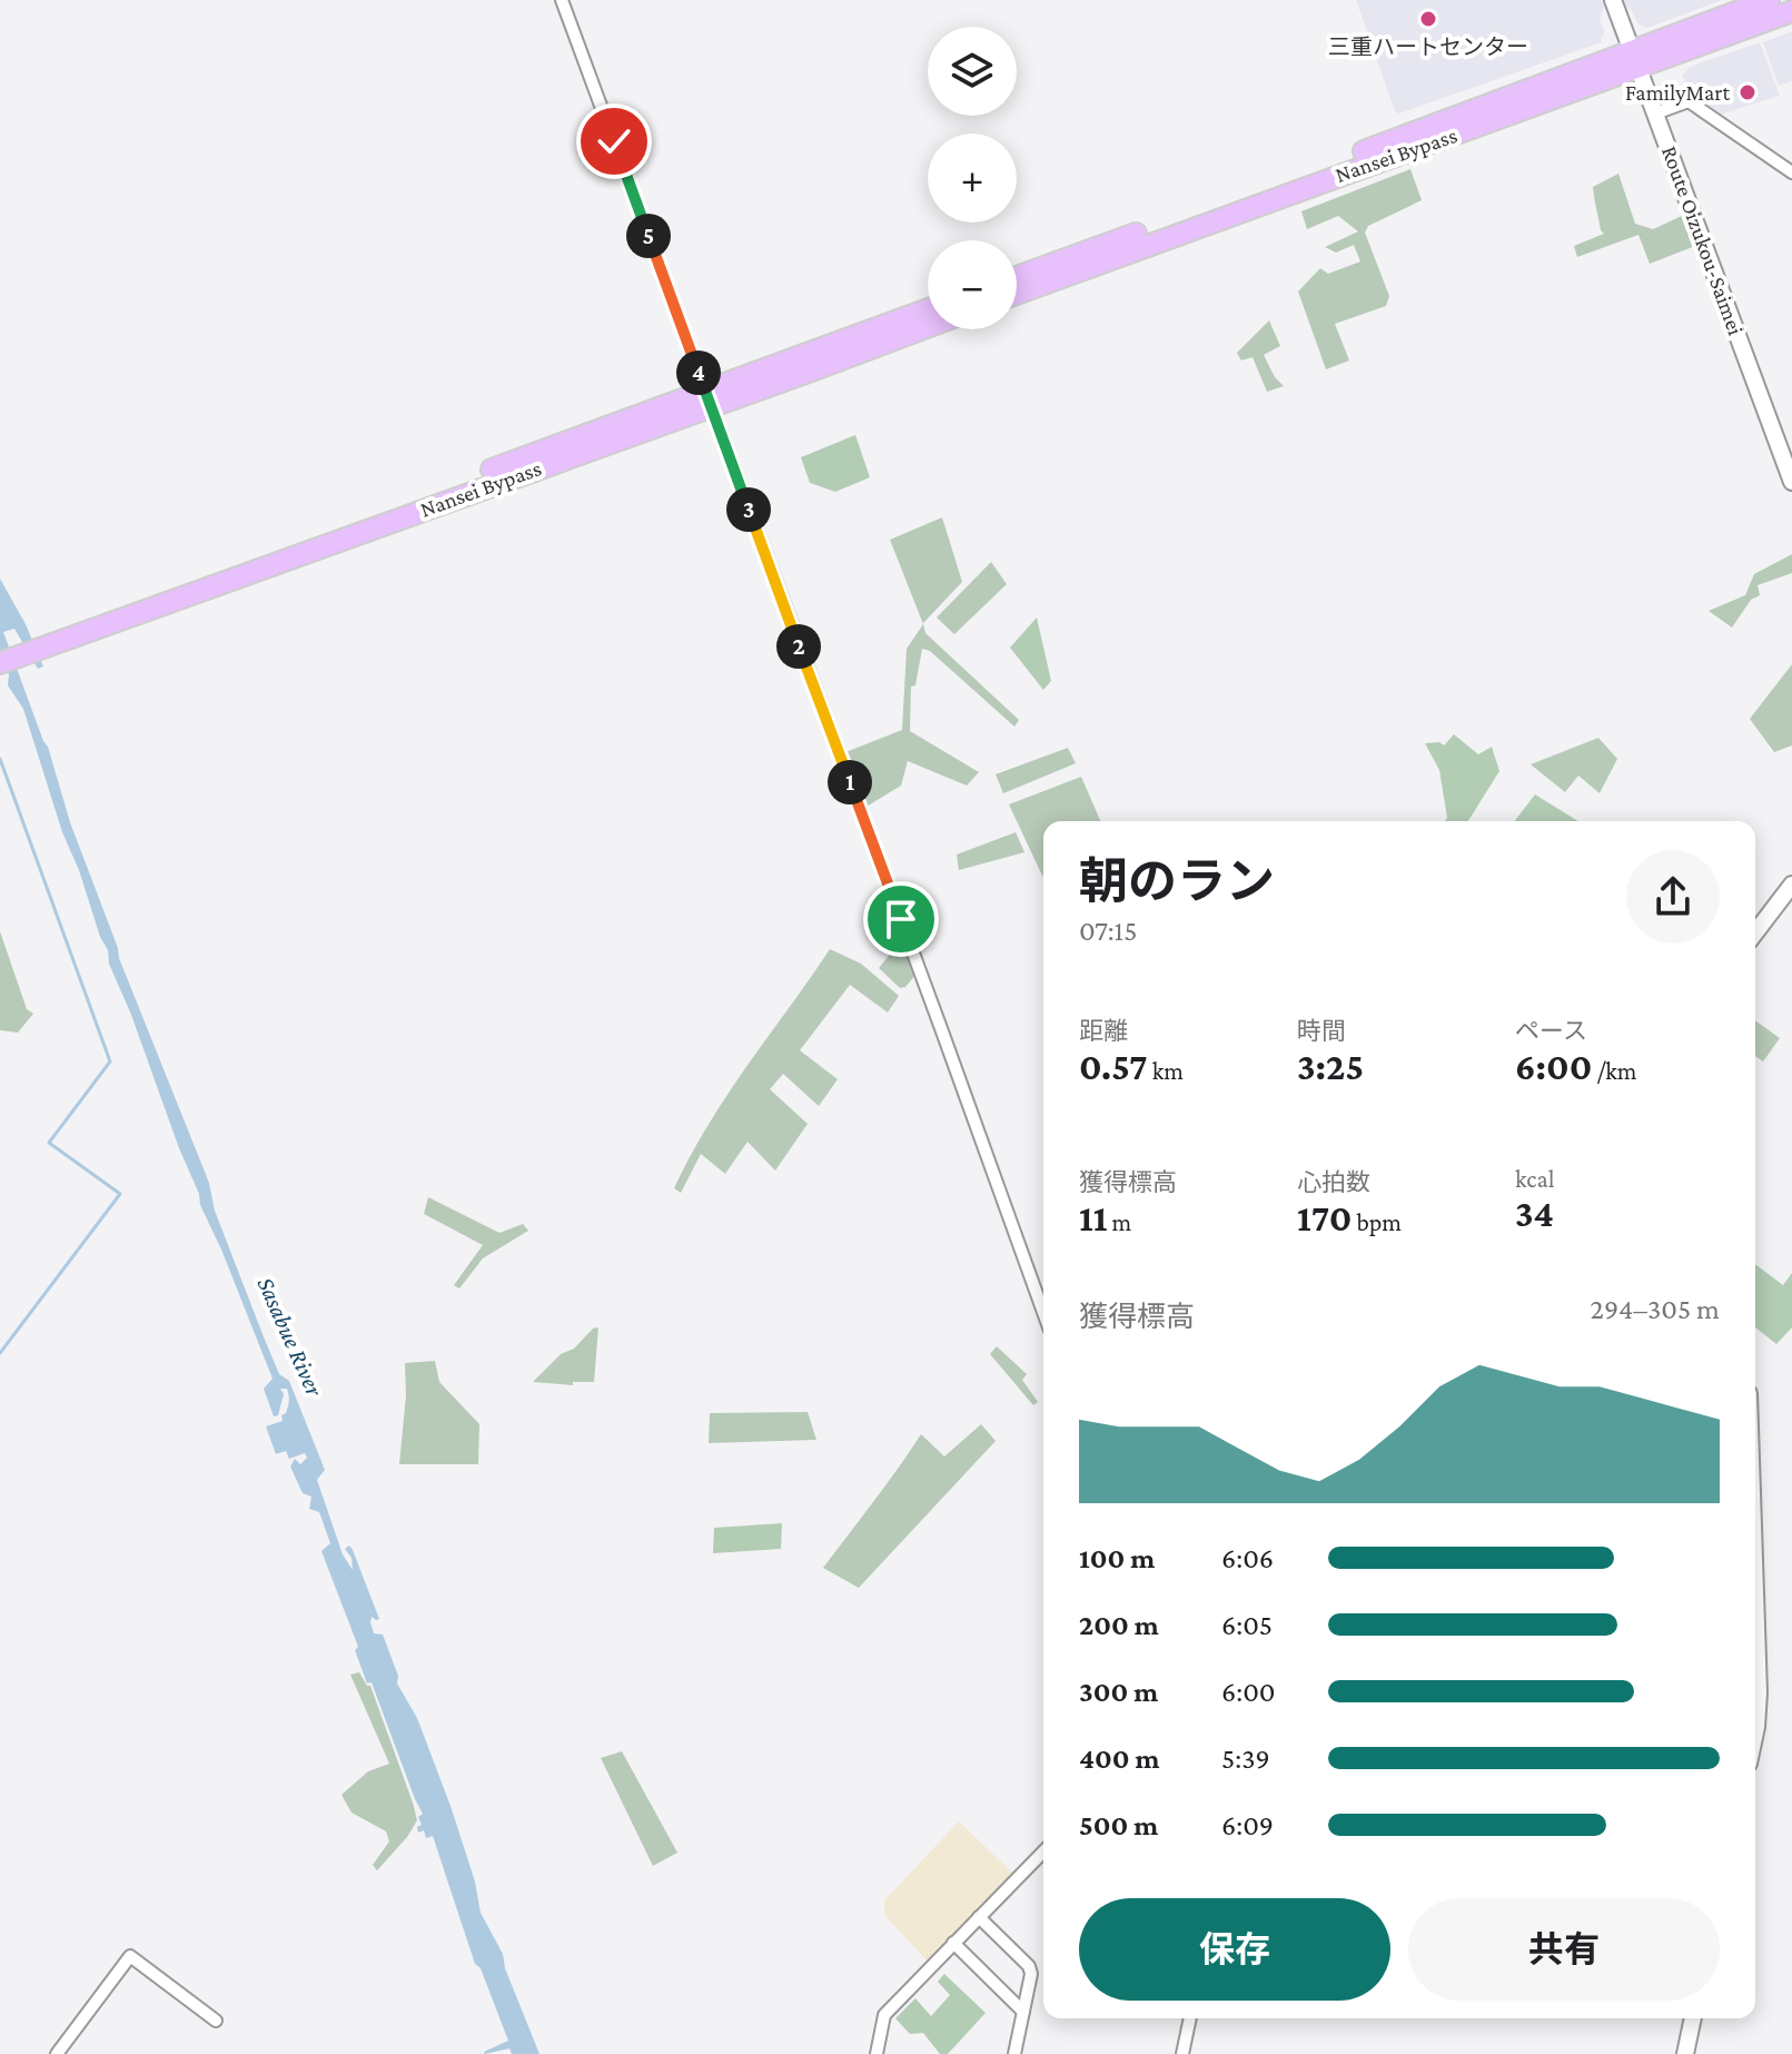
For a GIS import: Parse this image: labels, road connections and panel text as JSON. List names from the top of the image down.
{
  "streets": {
    "highway": ["Nansei Bypass"],
    "main road": ["Route Oizukou-Saimei"]
  },
  "crossings": [
    ["Nansei Bypass", "Route Oizukou-Saimei"]
  ],
  "water": ["Sasabue River"],
  "places": ["三重ハートセンター", "FamilyMart"],
  "page": {
    "map_buttons": ["+", "−"],
    "pins": [
      "5",
      "4",
      "3",
      "2",
      "1"
    ],
    "heading": ["朝のラン", "07:15"],
    "stats": [
      ["距離", "0.57 km"],
      ["時間", "3:25"],
      ["ペース", "6:00 /km"],
      ["獲得標高", "11 m"],
      ["心拍数", "170 bpm"],
      ["kcal", "34"]
    ],
    "chart": ["獲得標高", "294–305 m"],
    "list": [
      {
        "name": "100 m",
        "note": "6:06"
      },
      {
        "name": "200 m",
        "note": "6:05"
      },
      {
        "name": "300 m",
        "note": "6:00"
      },
      {
        "name": "400 m",
        "note": "5:39"
      },
      {
        "name": "500 m",
        "note": "6:09"
      }
    ],
    "buttons": ["保存", "共有"]
  }
}
